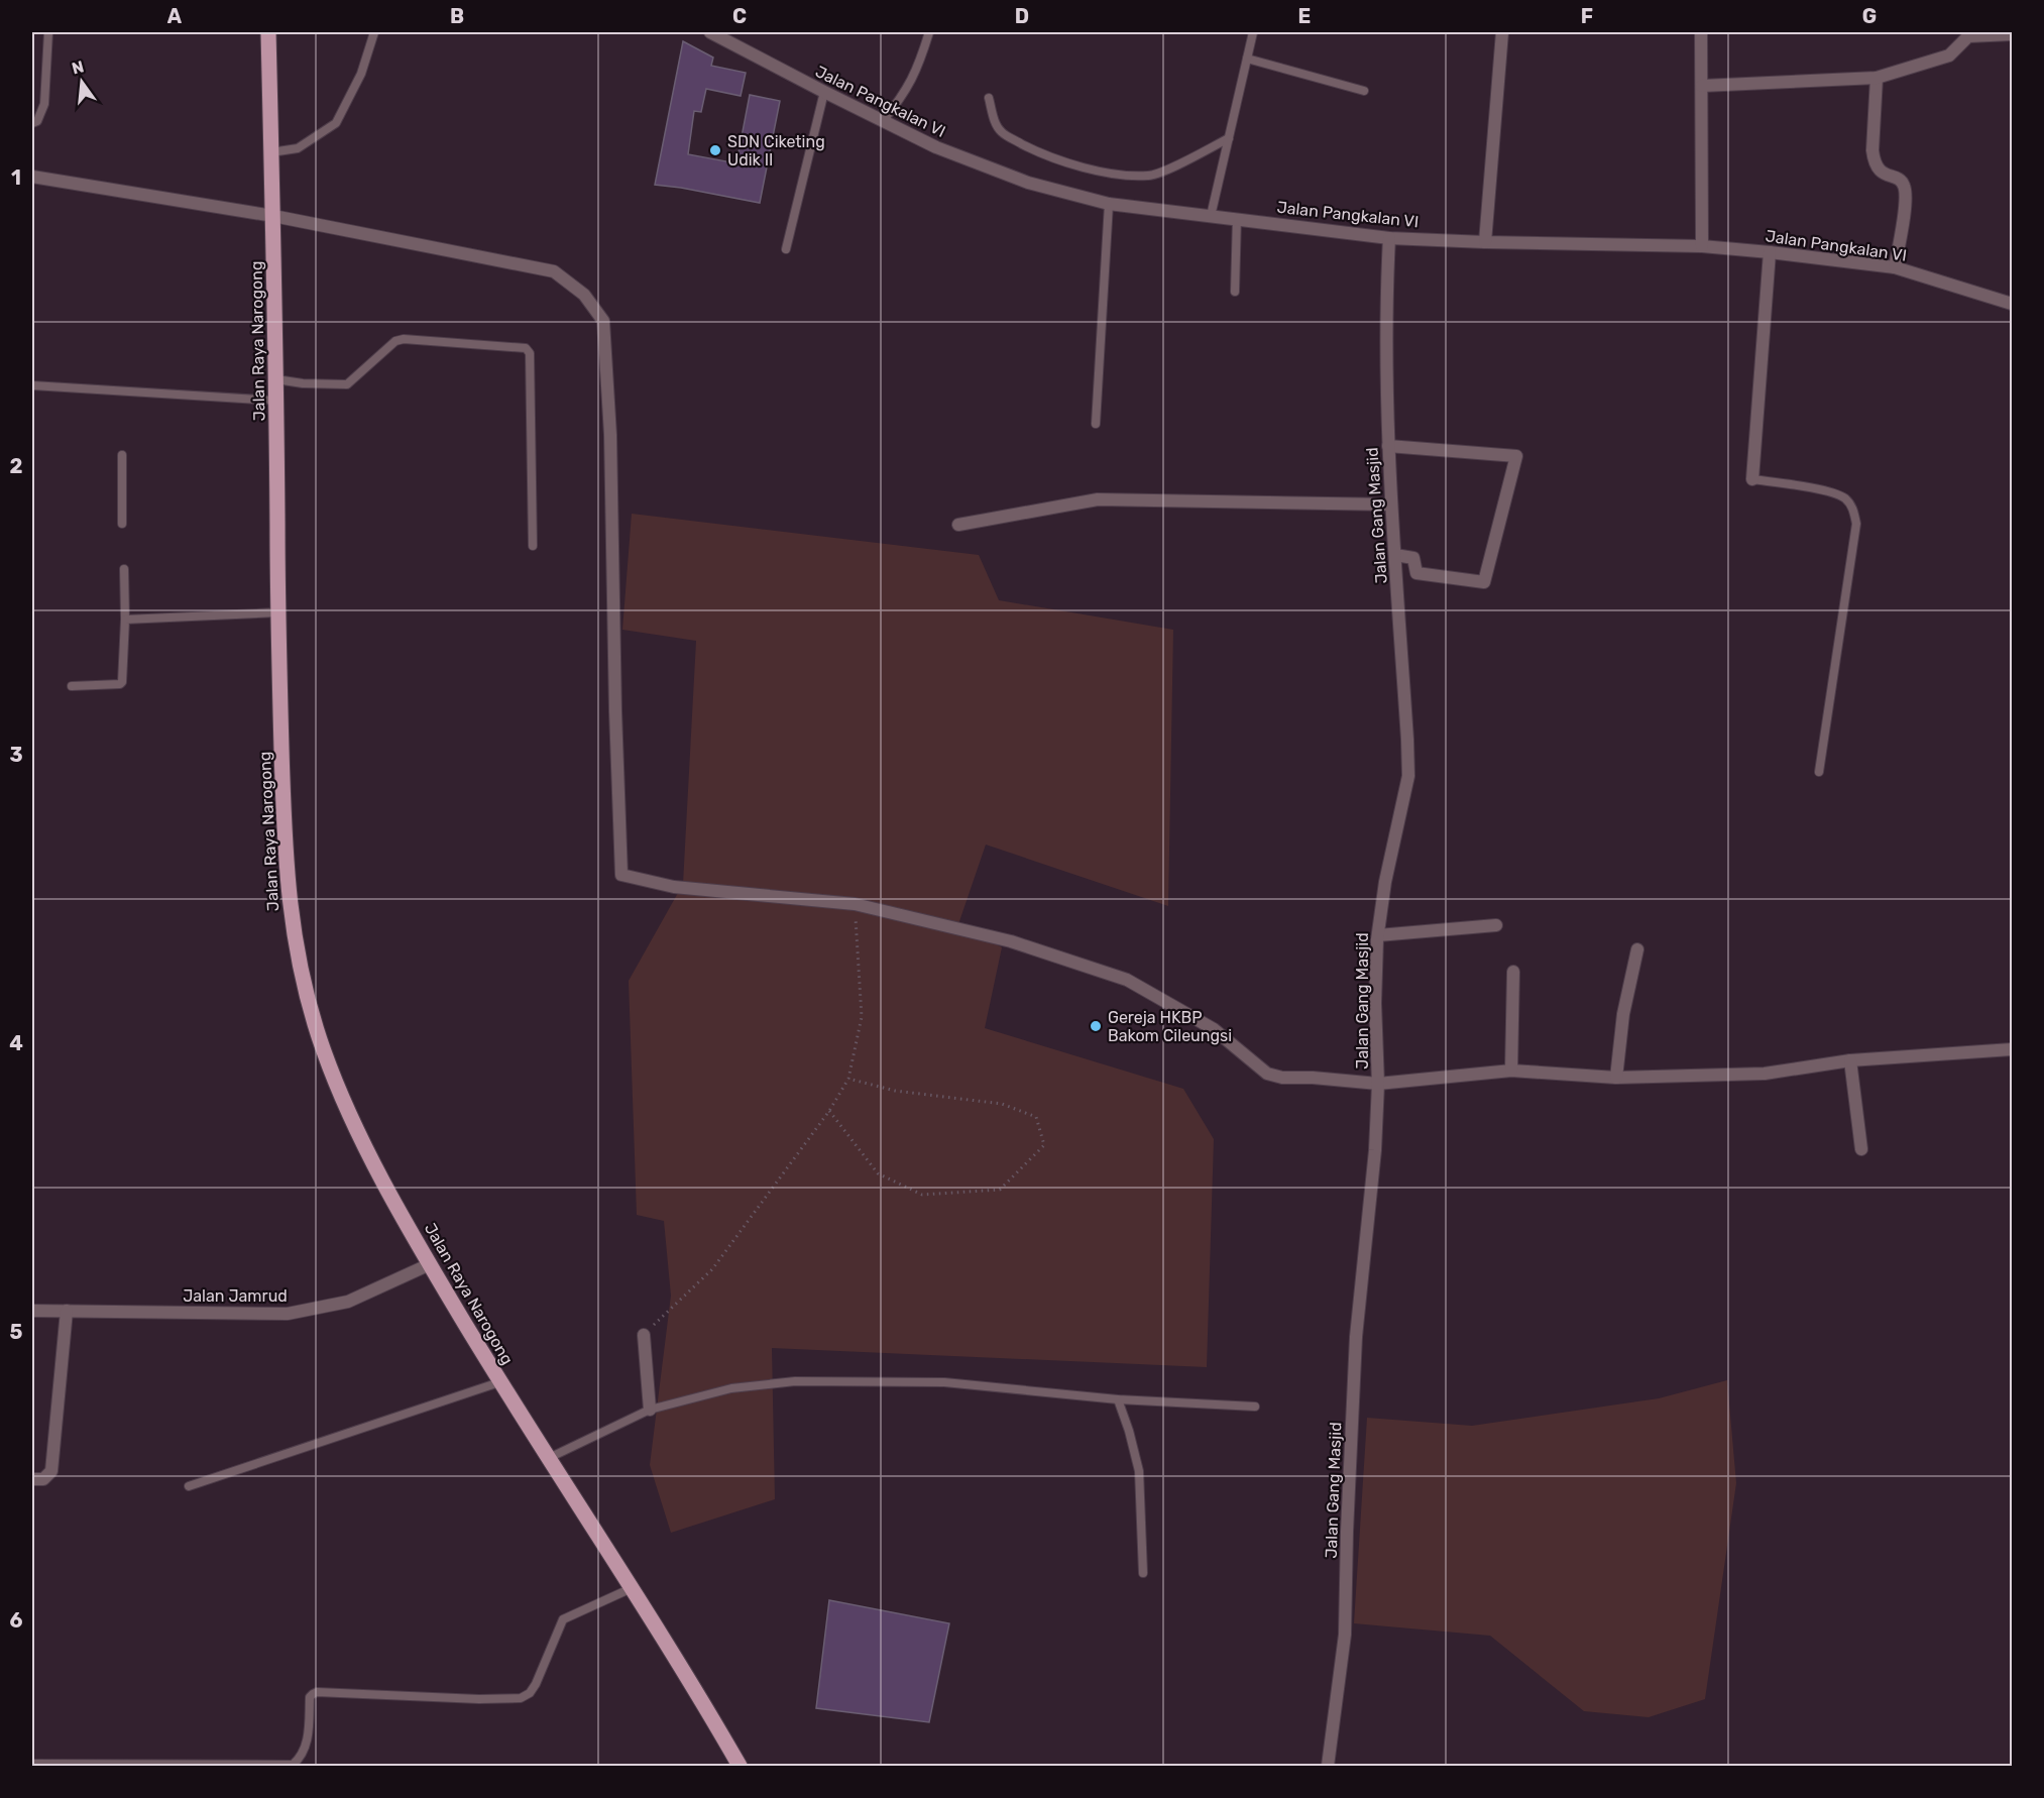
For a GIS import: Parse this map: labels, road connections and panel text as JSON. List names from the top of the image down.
{
  "streets": {
    "main road": ["Jalan Raya Narogong"],
    "street": ["Jalan Pangkalan VI", "Jalan Gang Masjid", "Jalan Jamrud"]
  },
  "crossings": [
    ["Jalan Pangkalan VI", "Jalan Gang Masjid"],
    ["Jalan Raya Narogong", "Jalan Jamrud"]
  ],
  "places": ["SDN Ciketing Udik II", "Gereja HKBP Bakom Cileungsi"],
  "north": "top",
  "grid": {
    "columns": [
      "A",
      "B",
      "C",
      "D",
      "E",
      "F",
      "G"
    ],
    "rows": [
      "1",
      "2",
      "3",
      "4",
      "5",
      "6"
    ]
  }
}
